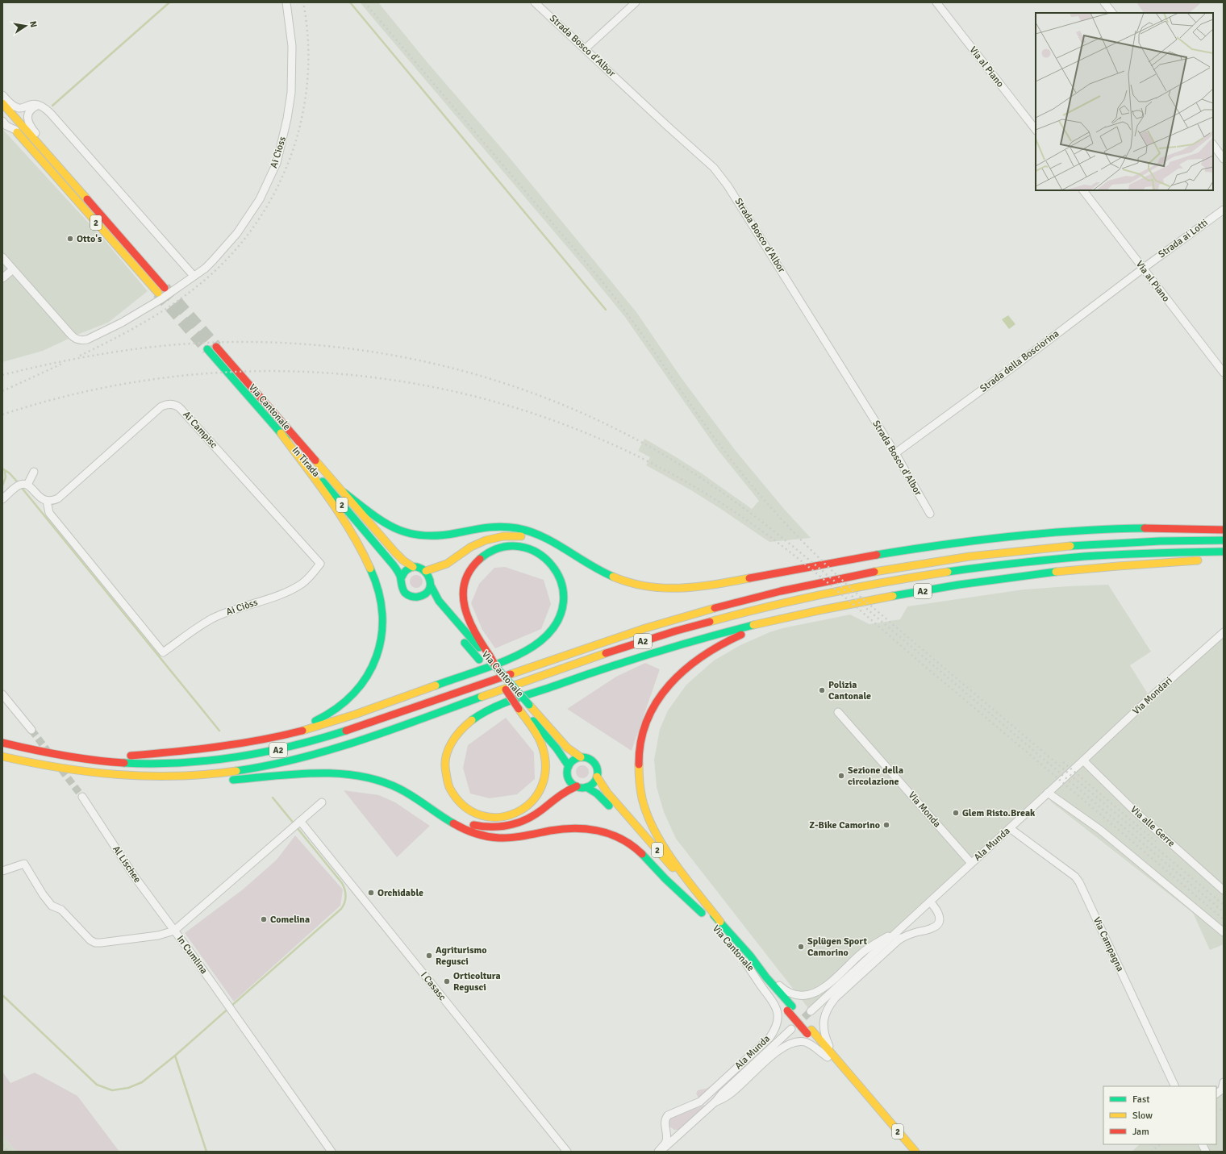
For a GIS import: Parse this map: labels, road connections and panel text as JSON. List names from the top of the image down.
{
  "streets": {
    "main road": [
      "2",
      "Via Cantonale",
      "In Tirada",
      "A2"
    ],
    "street": [
      "Strada Bosco d'Albor",
      "Via al Piano",
      "Ai Cioss",
      "Strada ai Lotti",
      "Strada della Bosciorina",
      "Ai Campisc",
      "Ai Ciòss",
      "Via Mondari",
      "Via Monda",
      "Via alle Gerre",
      "Ala Munda",
      "Al Lischee",
      "Via Campagna",
      "In Cumlina",
      "I Casasc"
    ]
  },
  "crossings": [
    ["Strada Bosco d'Albor", "Strada della Bosciorina"],
    ["Via al Piano", "Strada ai Lotti"],
    ["Via al Piano", "Strada della Bosciorina"],
    ["Strada ai Lotti", "Strada della Bosciorina"],
    ["Via Cantonale", "In Tirada"],
    ["Via Cantonale", "A2"],
    ["Via Cantonale", "Ala Munda"],
    ["Ai Campisc", "Ai Ciòss"],
    ["In Tirada", "A2"],
    ["Via Mondari", "Via alle Gerre"],
    ["Via Mondari", "Ala Munda"],
    ["Via Monda", "Ala Munda"],
    ["Via alle Gerre", "Ala Munda"],
    ["Ala Munda", "Via Campagna"],
    ["Al Lischee", "In Cumlina"]
  ],
  "places": [
    "Otto's",
    "Polizia Cantonale",
    "Sezione della circolazione",
    "Glem Risto.Break",
    "Z-Bike Camorino",
    "Orchidable",
    "Comelina",
    "Splügen Sport Camorino",
    "Agriturismo Regusci",
    "Orticoltura Regusci"
  ],
  "legend": ["Fast", "Slow", "Jam"],
  "north": "right"
}
